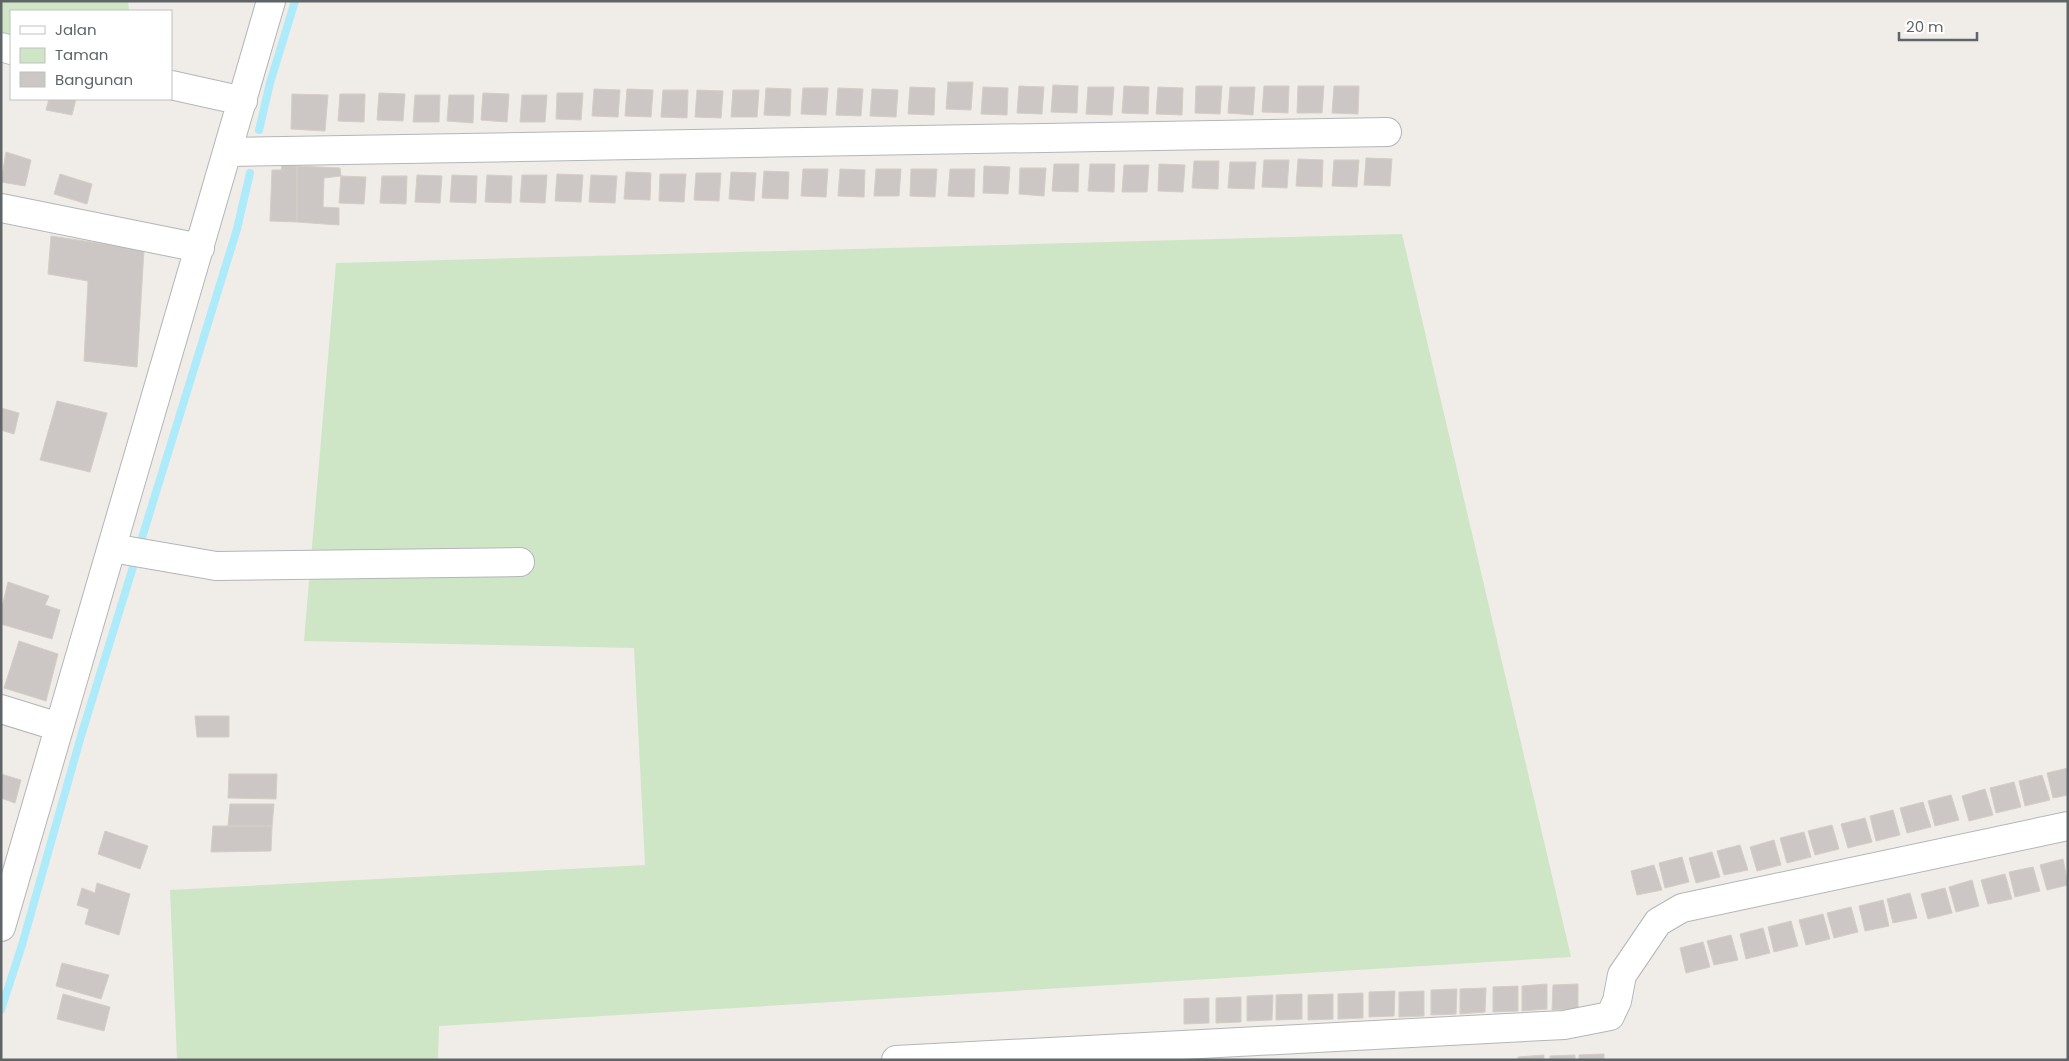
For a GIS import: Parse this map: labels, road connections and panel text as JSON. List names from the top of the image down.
{
  "legend": ["Jalan", "Taman", "Bangunan"],
  "scale_bar": "20 m"
}
